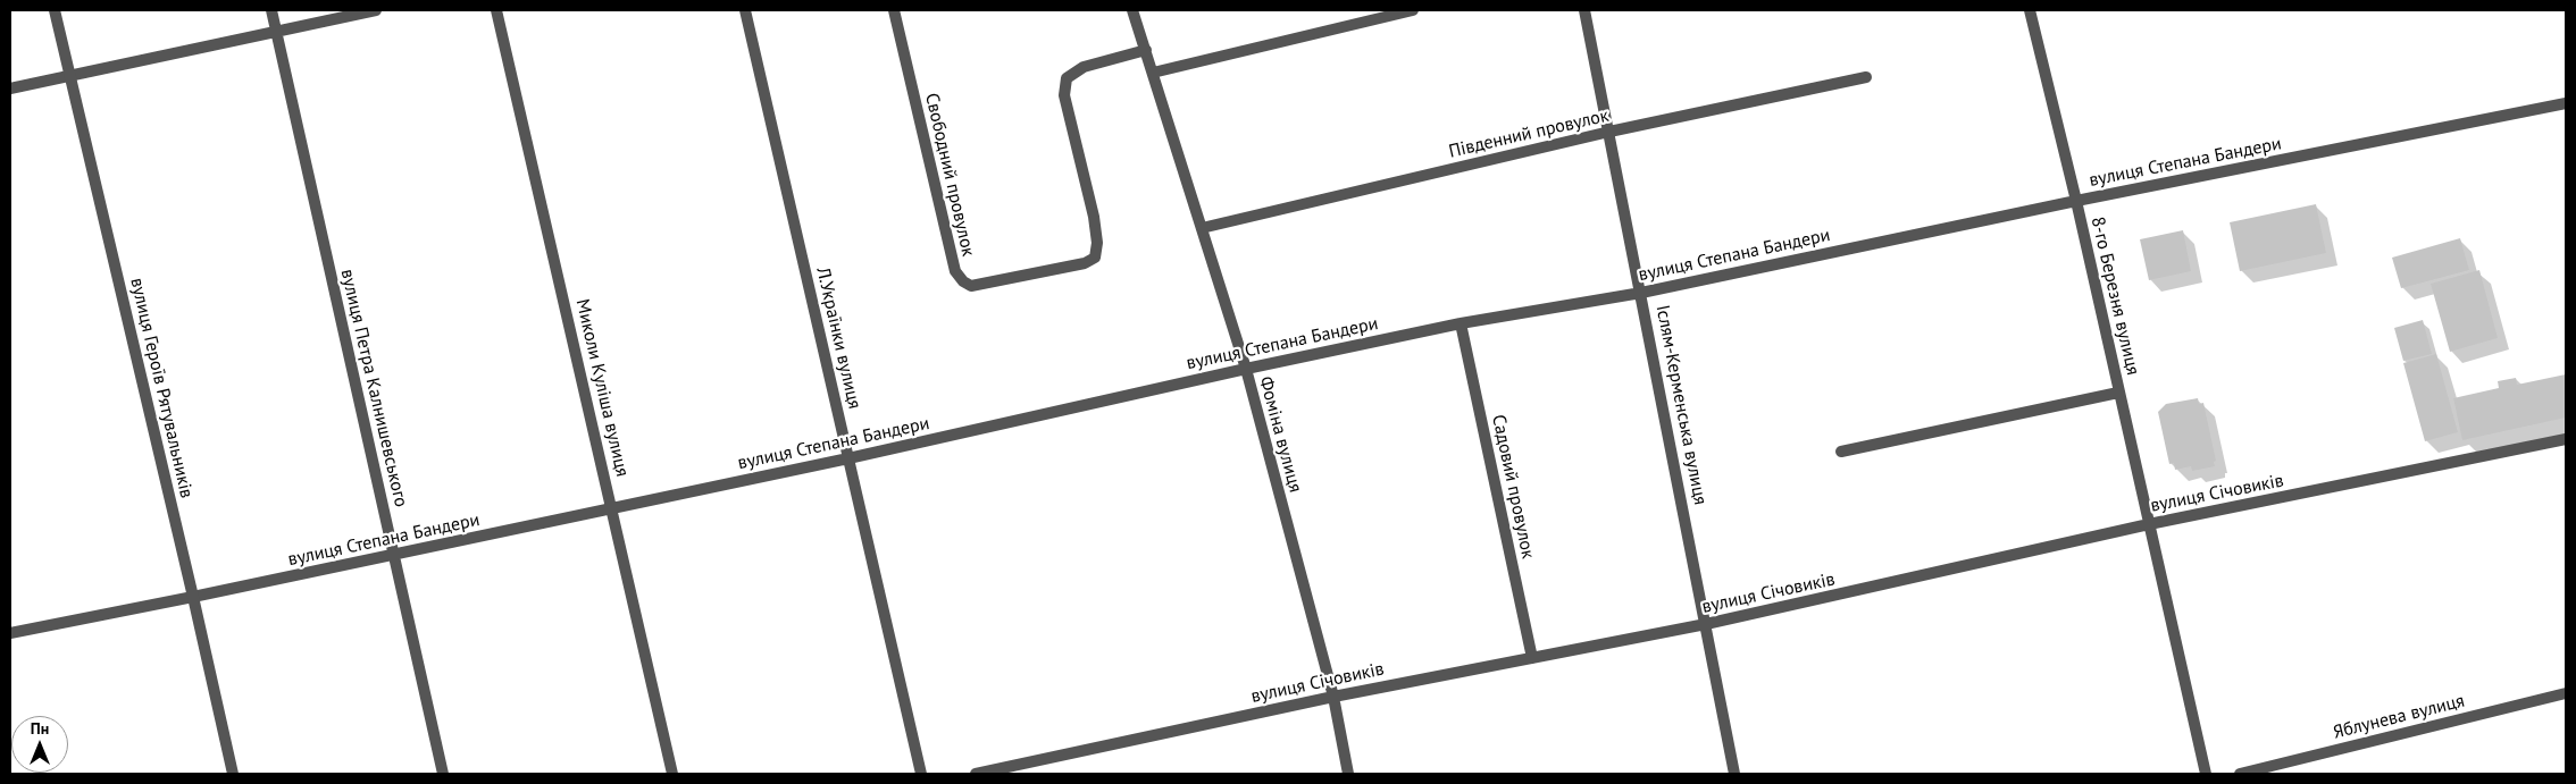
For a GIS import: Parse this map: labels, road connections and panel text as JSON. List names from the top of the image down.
{
  "streets": {
    "street": [
      "Південний провулок",
      "вулиця Степана Бандери",
      "Свободний провулок",
      "8-го Березня вулиця",
      "Л.Українки вулиця",
      "вулиця Героїв Рятувальників",
      "вулиця Петра Калнишевського",
      "Миколи Куліша вулиця",
      "Іслям-Керменська вулиця",
      "Фоміна вулиця",
      "Садовий провулок",
      "вулиця Січовиків",
      "Яблунева вулиця"
    ]
  },
  "crossings": [
    ["Південний провулок", "Іслям-Керменська вулиця"],
    ["Південний провулок", "Фоміна вулиця"],
    ["вулиця Степана Бандери", "8-го Березня вулиця"],
    ["вулиця Степана Бандери", "Л.Українки вулиця"],
    ["вулиця Степана Бандери", "вулиця Героїв Рятувальників"],
    ["вулиця Степана Бандери", "вулиця Петра Калнишевського"],
    ["вулиця Степана Бандери", "Миколи Куліша вулиця"],
    ["вулиця Степана Бандери", "Іслям-Керменська вулиця"],
    ["вулиця Степана Бандери", "Фоміна вулиця"],
    ["вулиця Степана Бандери", "Садовий провулок"],
    ["Свободний провулок", "Фоміна вулиця"],
    ["8-го Березня вулиця", "вулиця Січовиків"],
    ["Іслям-Керменська вулиця", "вулиця Січовиків"],
    ["Фоміна вулиця", "вулиця Січовиків"],
    ["Садовий провулок", "вулиця Січовиків"]
  ],
  "north": "top"
}
